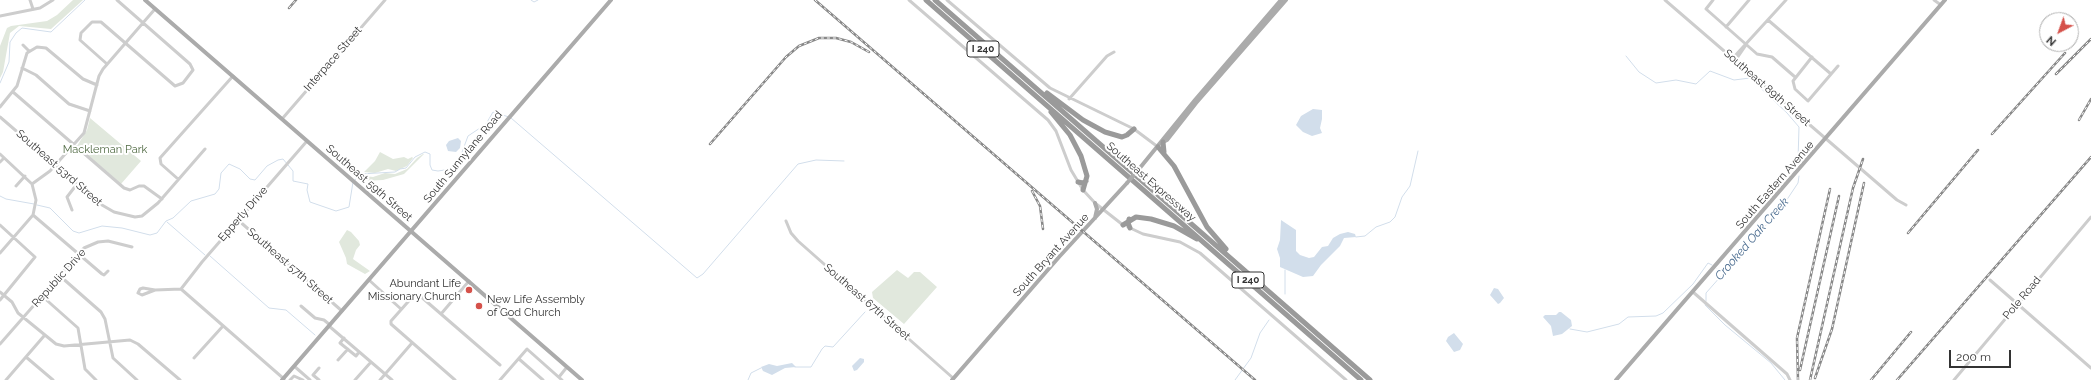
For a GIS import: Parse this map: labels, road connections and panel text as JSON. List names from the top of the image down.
{
  "streets": {
    "highway": ["I 240", "Southeast Expressway"],
    "main road": [
      "South Sunnylane Road",
      "Southeast 59th Street",
      "South Eastern Avenue",
      "South Bryant Avenue"
    ],
    "street": [
      "Interpace Street",
      "Southeast 89th Street",
      "Southeast 53rd Street",
      "Epperly Drive",
      "Southeast 57th Street",
      "Republic Drive",
      "Pole Road",
      "Southeast 67th Street"
    ]
  },
  "crossings": [
    ["Interpace Street", "Southeast 59th Street"],
    ["Southeast 89th Street", "South Eastern Avenue"],
    ["South Sunnylane Road", "Southeast 59th Street"],
    ["South Sunnylane Road", "Southeast 57th Street"],
    ["Southeast 59th Street", "Epperly Drive"],
    ["Epperly Drive", "Southeast 57th Street"],
    ["South Bryant Avenue", "Southeast 67th Street"]
  ],
  "water": ["Crooked Oak Creek"],
  "parks": ["Mackleman Park"],
  "places": ["Abundant Life Missionary Church", "New Life Assembly of God Church"],
  "scale_bar": "200 m",
  "north": "bottom left"
}
